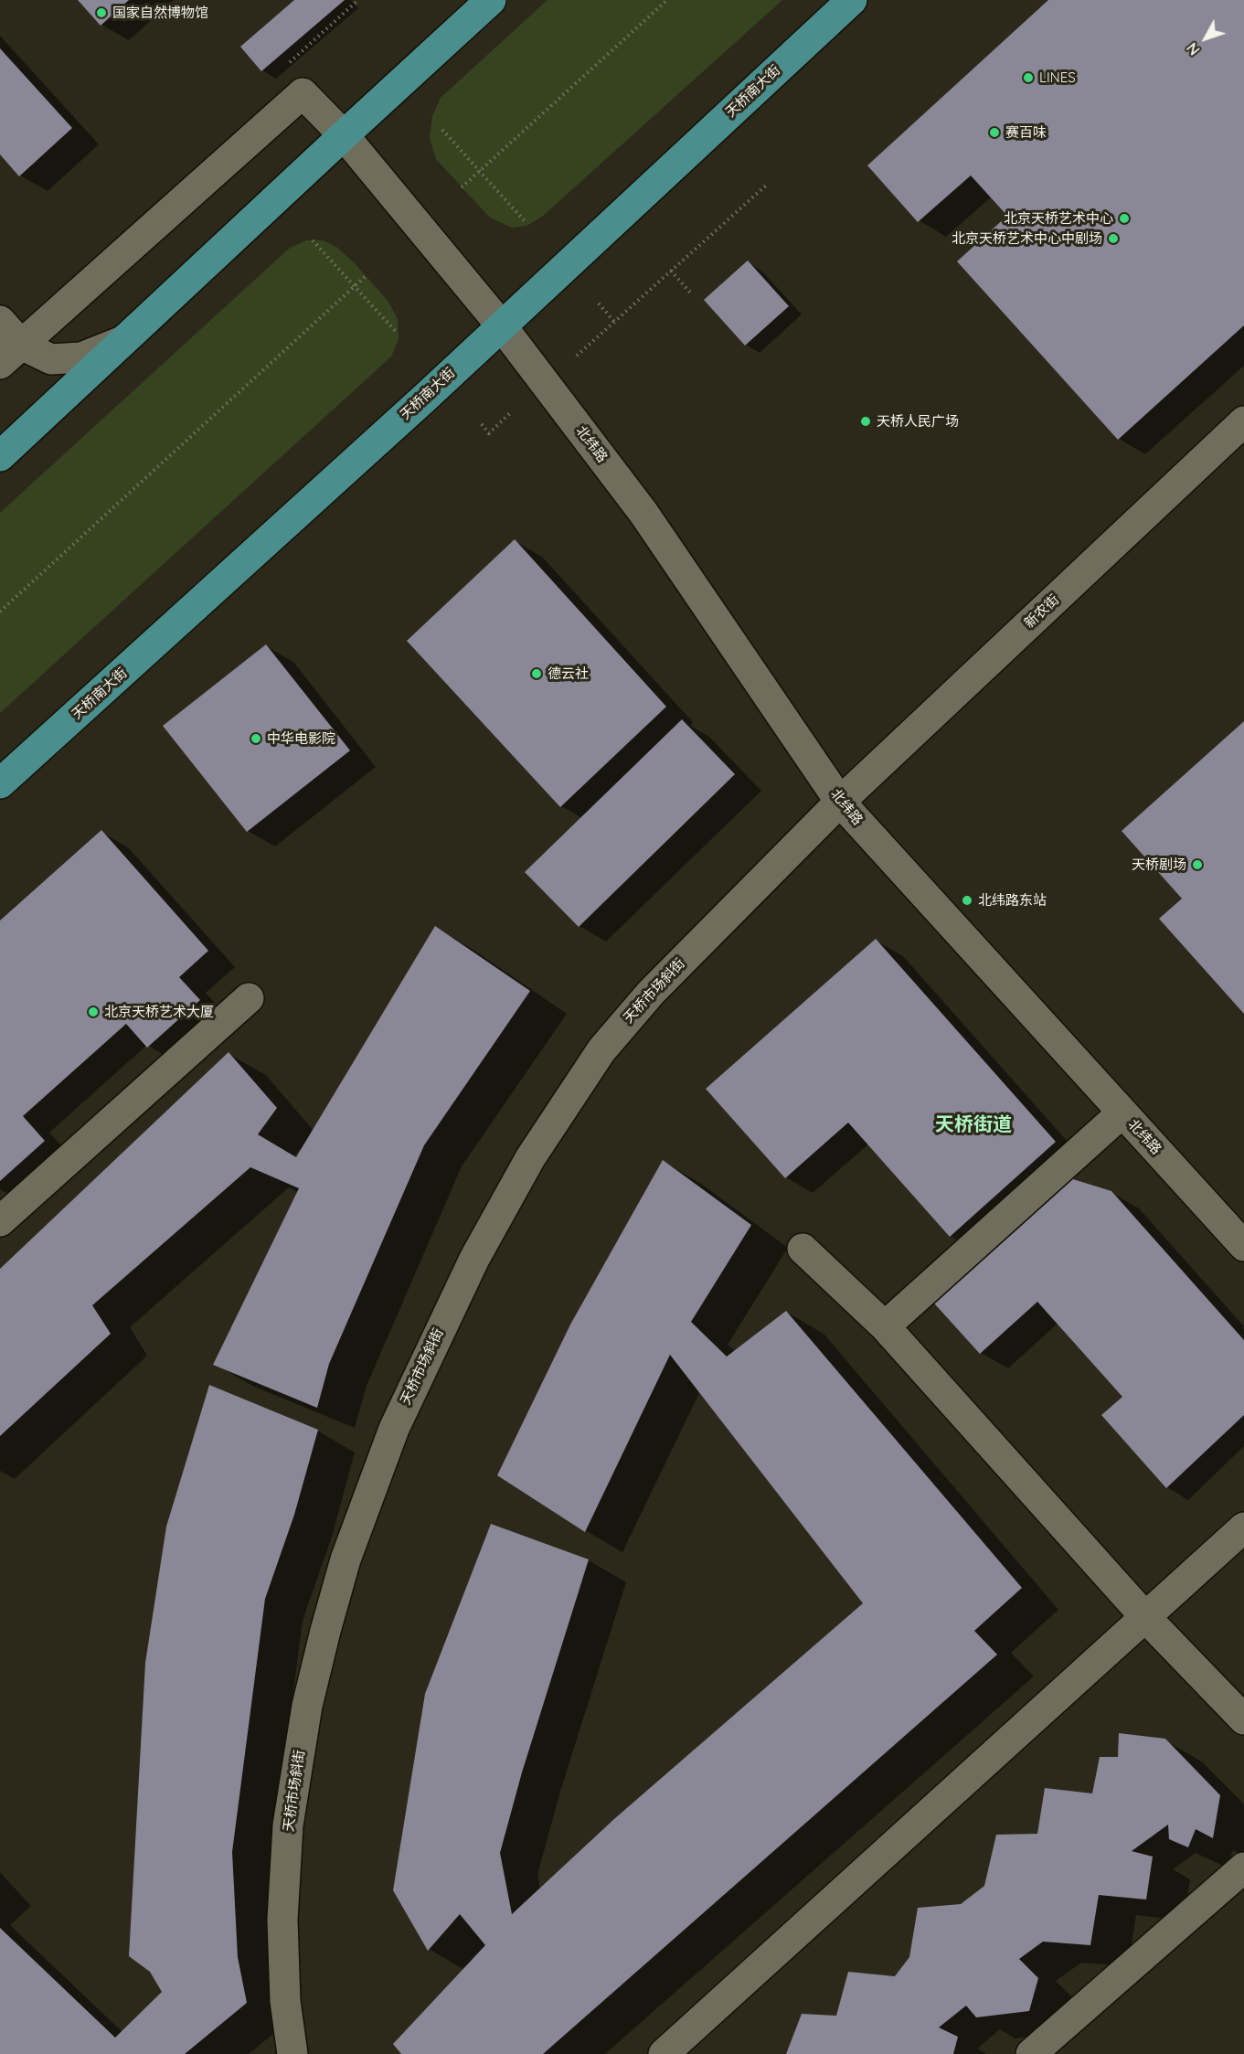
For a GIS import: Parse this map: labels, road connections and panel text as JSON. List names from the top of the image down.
{
  "streets": {
    "main road": ["天桥南大街"],
    "street": ["北纬路", "新农街", "天桥市场斜街"]
  },
  "crossings": [
    ["天桥南大街", "北纬路"],
    ["北纬路", "新农街"],
    ["北纬路", "天桥市场斜街"],
    ["新农街", "天桥市场斜街"]
  ],
  "districts": ["天桥街道"],
  "places": [
    "国家自然博物馆",
    "LINES",
    "赛百味",
    "北京天桥艺术中心",
    "北京天桥艺术中心中剧场",
    "天桥人民广场",
    "德云社",
    "中华电影院",
    "天桥剧场",
    "北纬路东站",
    "北京天桥艺术大厦"
  ],
  "north": "bottom left"
}
